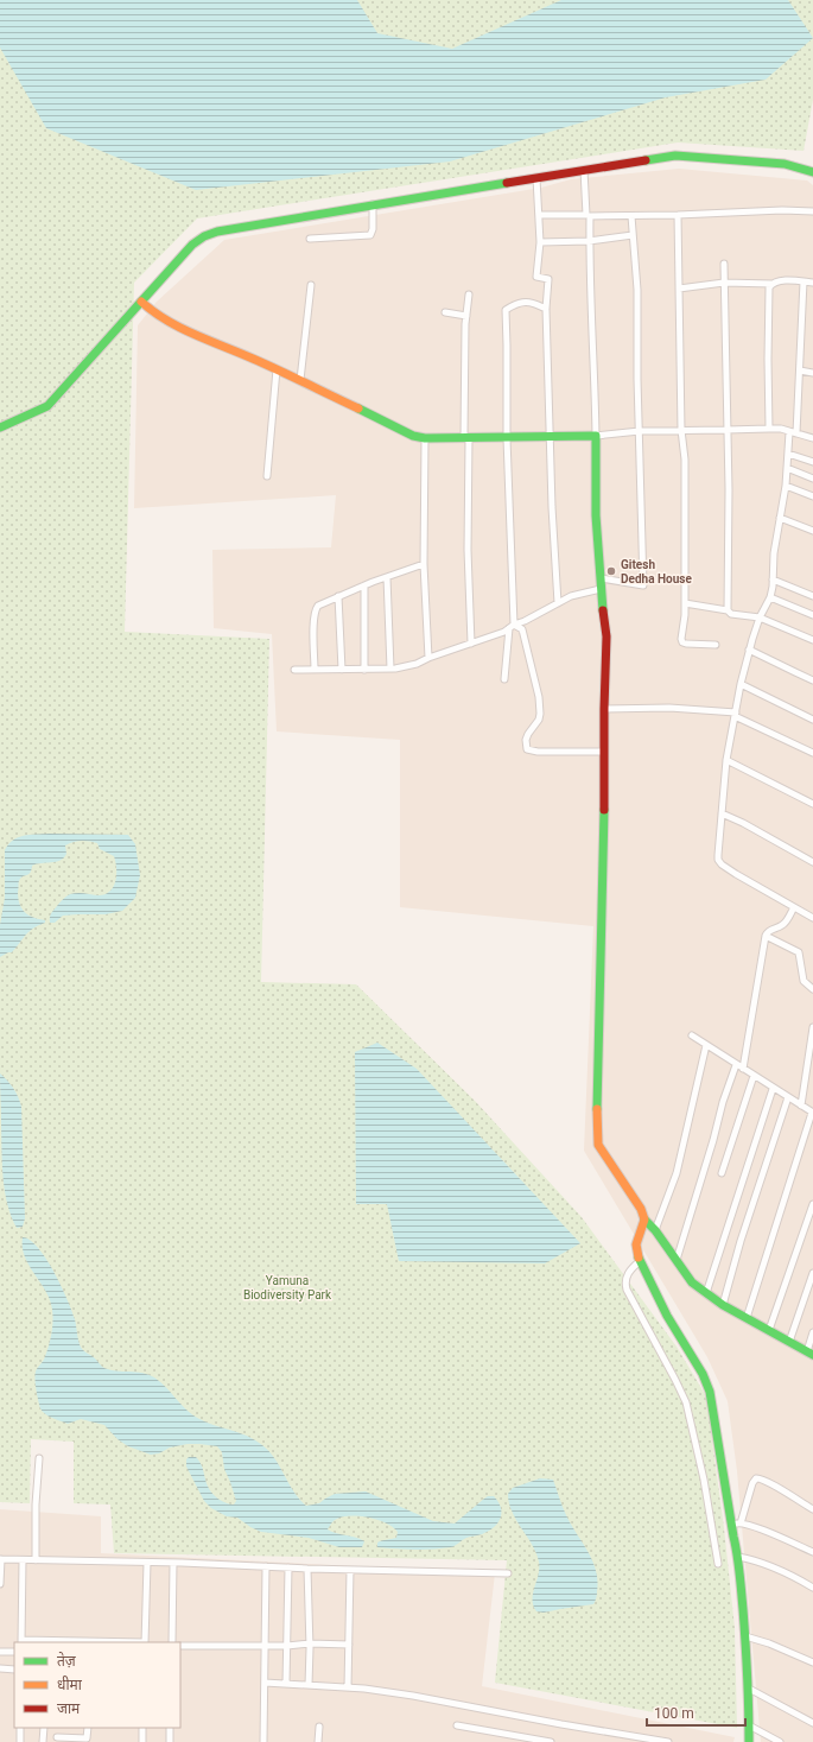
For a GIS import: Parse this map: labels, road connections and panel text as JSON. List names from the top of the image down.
{
  "parks": ["Yamuna Biodiversity Park"],
  "places": ["Gitesh Dedha House"],
  "legend": ["तेज़", "धीमा", "जाम"],
  "scale_bar": "100 m"
}
